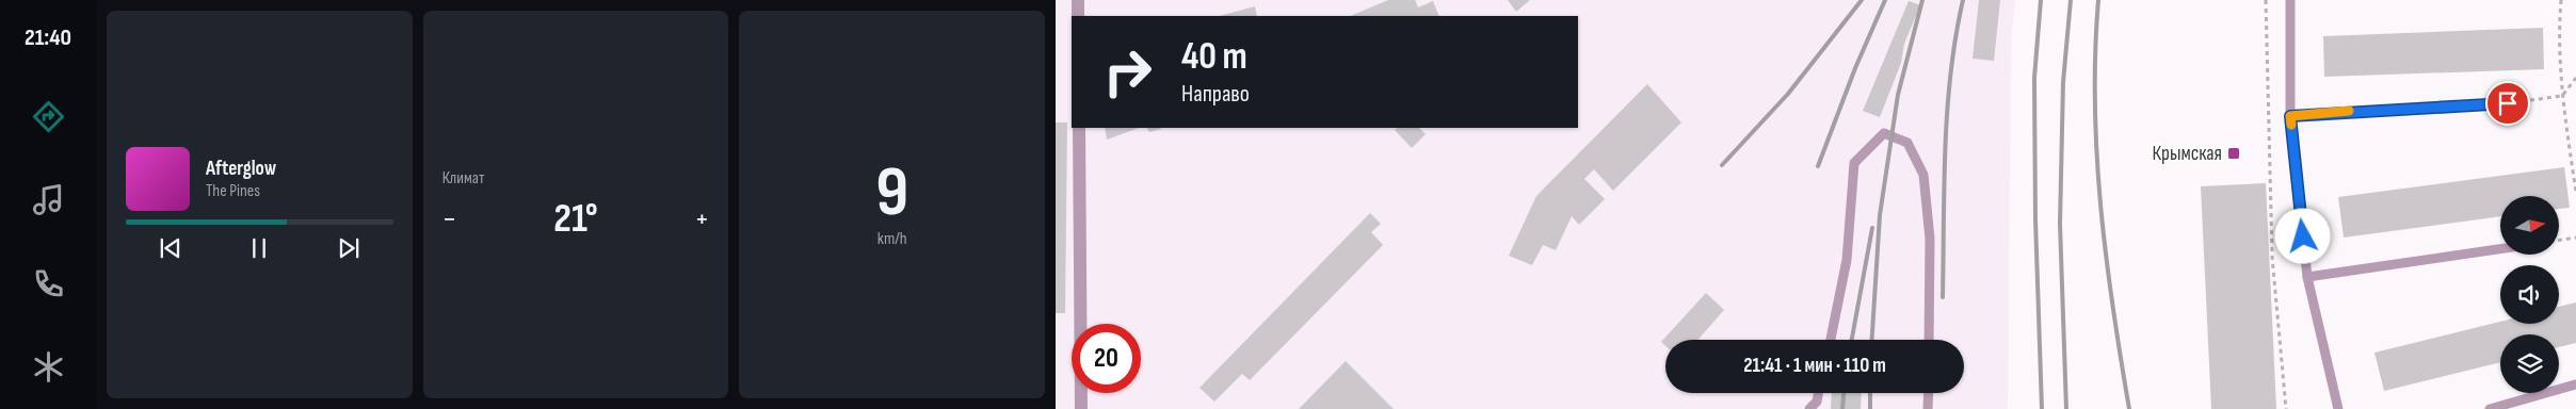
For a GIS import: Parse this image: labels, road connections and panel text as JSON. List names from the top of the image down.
{
  "places": {
    "transit": ["Крымская"]
  },
  "north": "right",
  "page": {
    "tabs": "21:40",
    "tile": [
      "Климат",
      ["9", "km/h"]
    ],
    "turn": ["40 m", "Направо"],
    "song": ["Afterglow", "The Pines"],
    "heat": ["−", "21°", "+"],
    "limit": "20",
    "trip": "21:41 · 1 мин · 110 m"
  }
}
